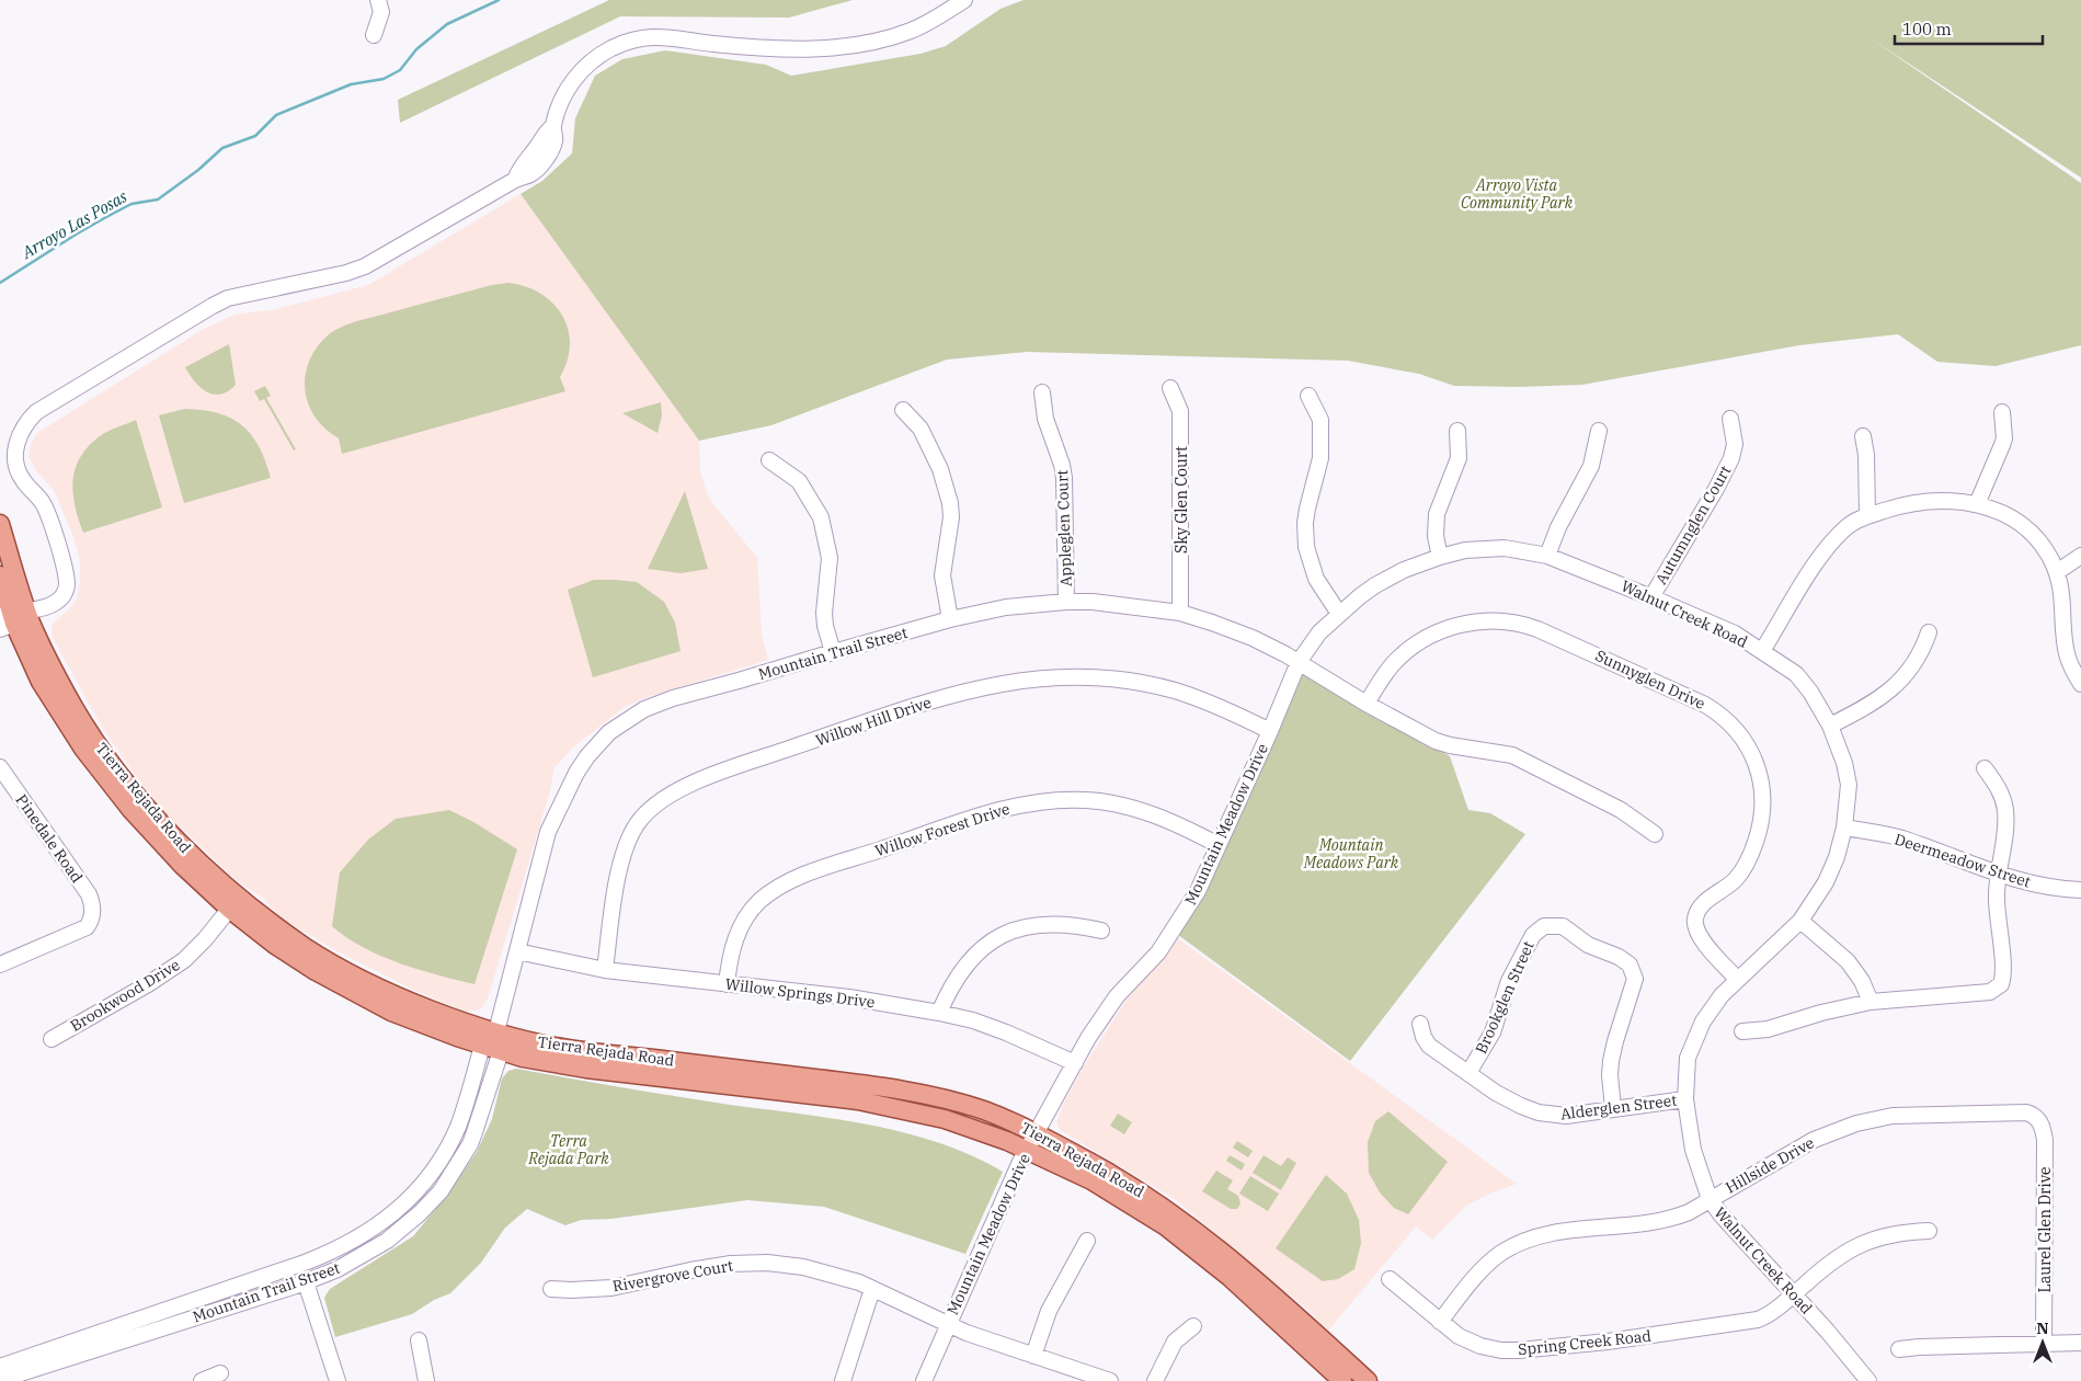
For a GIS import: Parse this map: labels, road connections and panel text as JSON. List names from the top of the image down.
{
  "streets": {
    "main road": ["Tierra Rejada Road"],
    "street": [
      "Sky Glen Court",
      "Autumnglen Court",
      "Appleglen Court",
      "Walnut Creek Road",
      "Mountain Trail Street",
      "Sunnyglen Drive",
      "Willow Hill Drive",
      "Mountain Meadow Drive",
      "Willow Forest Drive",
      "Pinedale Road",
      "Deermeadow Street",
      "Willow Springs Drive",
      "Brookwood Drive",
      "Brookglen Street",
      "Alderglen Street",
      "Hillside Drive",
      "Laurel Glen Drive",
      "Rivergrove Court",
      "Spring Creek Road"
    ]
  },
  "crossings": [
    ["Sky Glen Court", "Mountain Trail Street"],
    ["Autumnglen Court", "Walnut Creek Road"],
    ["Appleglen Court", "Mountain Trail Street"],
    ["Walnut Creek Road", "Mountain Trail Street"],
    ["Walnut Creek Road", "Sunnyglen Drive"],
    ["Walnut Creek Road", "Mountain Meadow Drive"],
    ["Walnut Creek Road", "Deermeadow Street"],
    ["Walnut Creek Road", "Alderglen Street"],
    ["Walnut Creek Road", "Hillside Drive"],
    ["Walnut Creek Road", "Spring Creek Road"],
    ["Mountain Trail Street", "Sunnyglen Drive"],
    ["Mountain Trail Street", "Tierra Rejada Road"],
    ["Mountain Trail Street", "Mountain Meadow Drive"],
    ["Mountain Trail Street", "Willow Springs Drive"],
    ["Willow Hill Drive", "Mountain Meadow Drive"],
    ["Willow Hill Drive", "Willow Springs Drive"],
    ["Tierra Rejada Road", "Mountain Meadow Drive"],
    ["Tierra Rejada Road", "Brookwood Drive"],
    ["Mountain Meadow Drive", "Willow Forest Drive"],
    ["Mountain Meadow Drive", "Willow Springs Drive"],
    ["Mountain Meadow Drive", "Rivergrove Court"],
    ["Willow Forest Drive", "Willow Springs Drive"],
    ["Brookglen Street", "Alderglen Street"],
    ["Hillside Drive", "Laurel Glen Drive"],
    ["Hillside Drive", "Spring Creek Road"]
  ],
  "water": ["Arroyo Las Posas"],
  "parks": ["Arroyo Vista Community Park", "Mountain Meadows Park", "Terra Rejada Park"],
  "scale_bar": "100 m",
  "north": "top"
}
